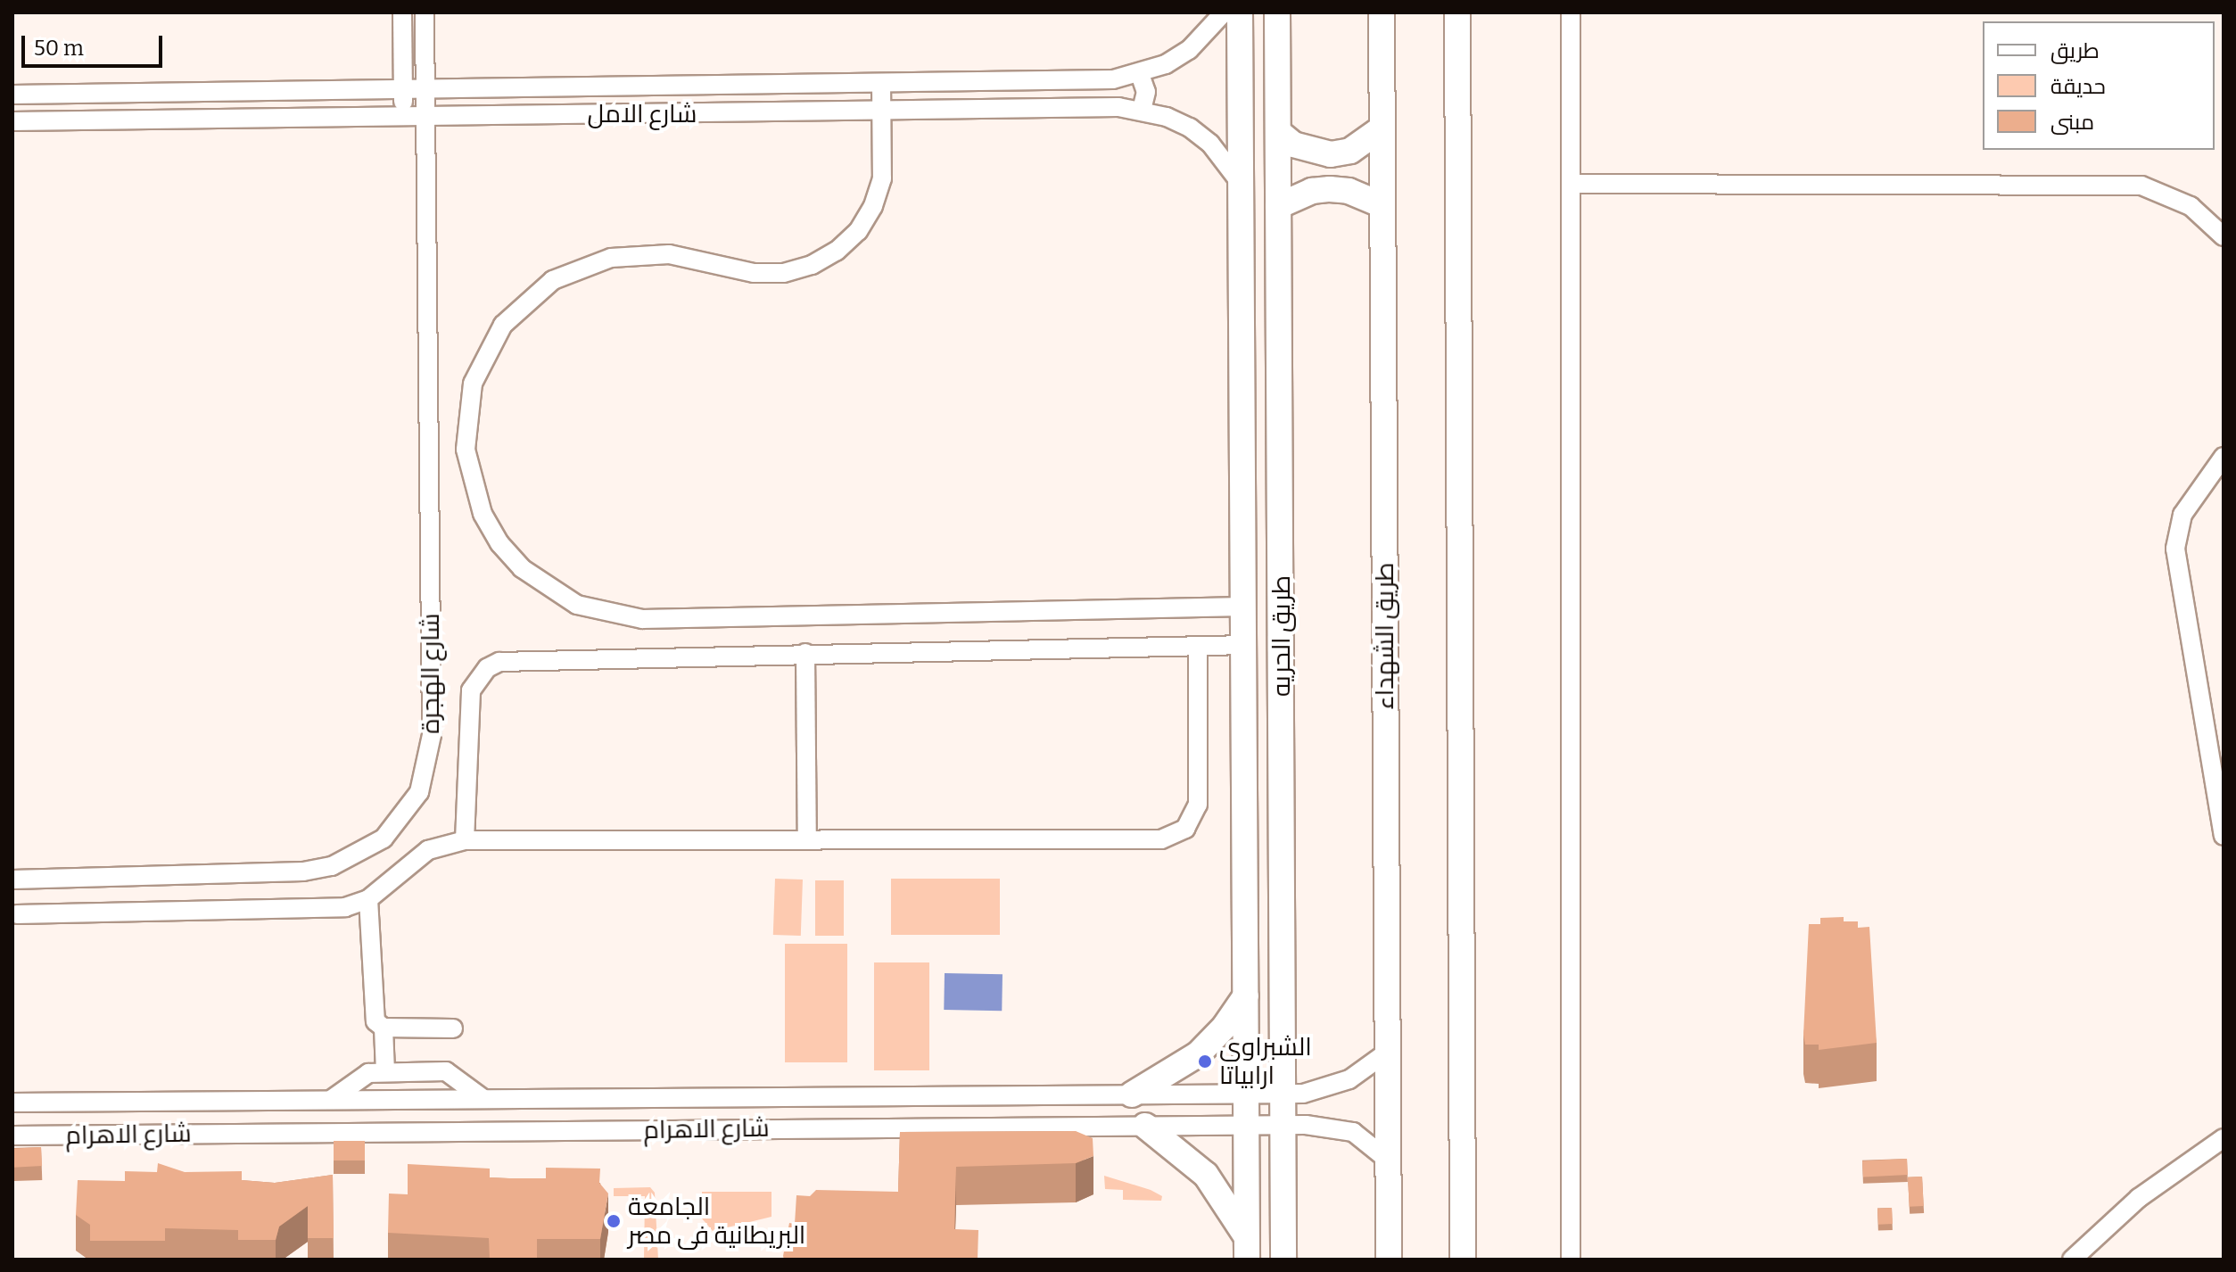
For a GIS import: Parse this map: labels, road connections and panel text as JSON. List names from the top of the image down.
{
  "streets": {
    "street": [
      "شارع الامل",
      "طريق الحريه",
      "طريق الشهداء",
      "شارع الهجرة",
      "شارع الاهرام"
    ]
  },
  "crossings": [
    ["شارع الامل", "طريق الحريه"],
    ["شارع الامل", "شارع الهجرة"],
    ["طريق الحريه", "شارع الاهرام"],
    ["طريق الشهداء", "شارع الاهرام"]
  ],
  "places": ["الشبراوى ارابياتا", "الجامعة البريطانية فى مصر"],
  "legend": ["طريق", "حديقة", "مبنى"],
  "scale_bar": "50 m"
}
